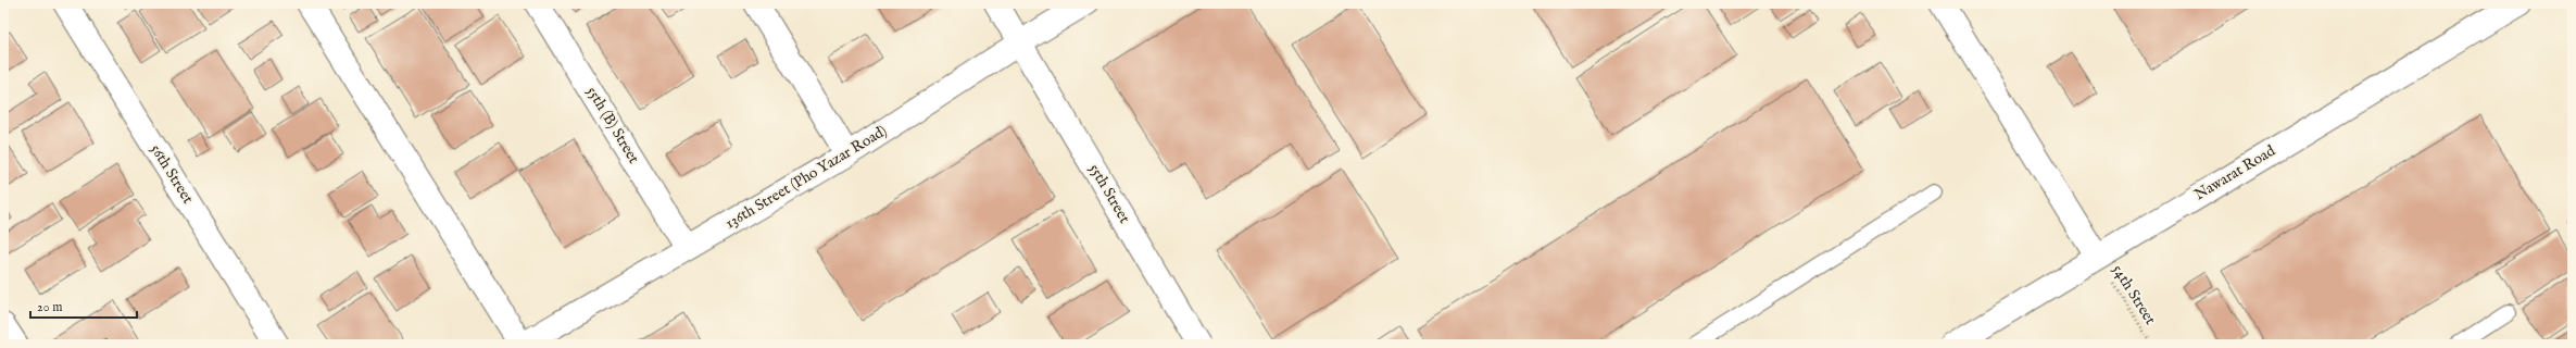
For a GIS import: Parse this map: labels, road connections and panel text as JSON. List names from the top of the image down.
{
  "streets": {
    "street": [
      "55th (B) Street",
      "Nawarat Road",
      "56th Street",
      "136th Street (Pho Yazar Road)",
      "55th Street"
    ],
    "path": ["54th Street"]
  },
  "crossings": [
    ["55th (B) Street", "136th Street (Pho Yazar Road)"],
    ["Nawarat Road", "54th Street"],
    ["136th Street (Pho Yazar Road)", "55th Street"]
  ],
  "scale_bar": "20 m"
}
